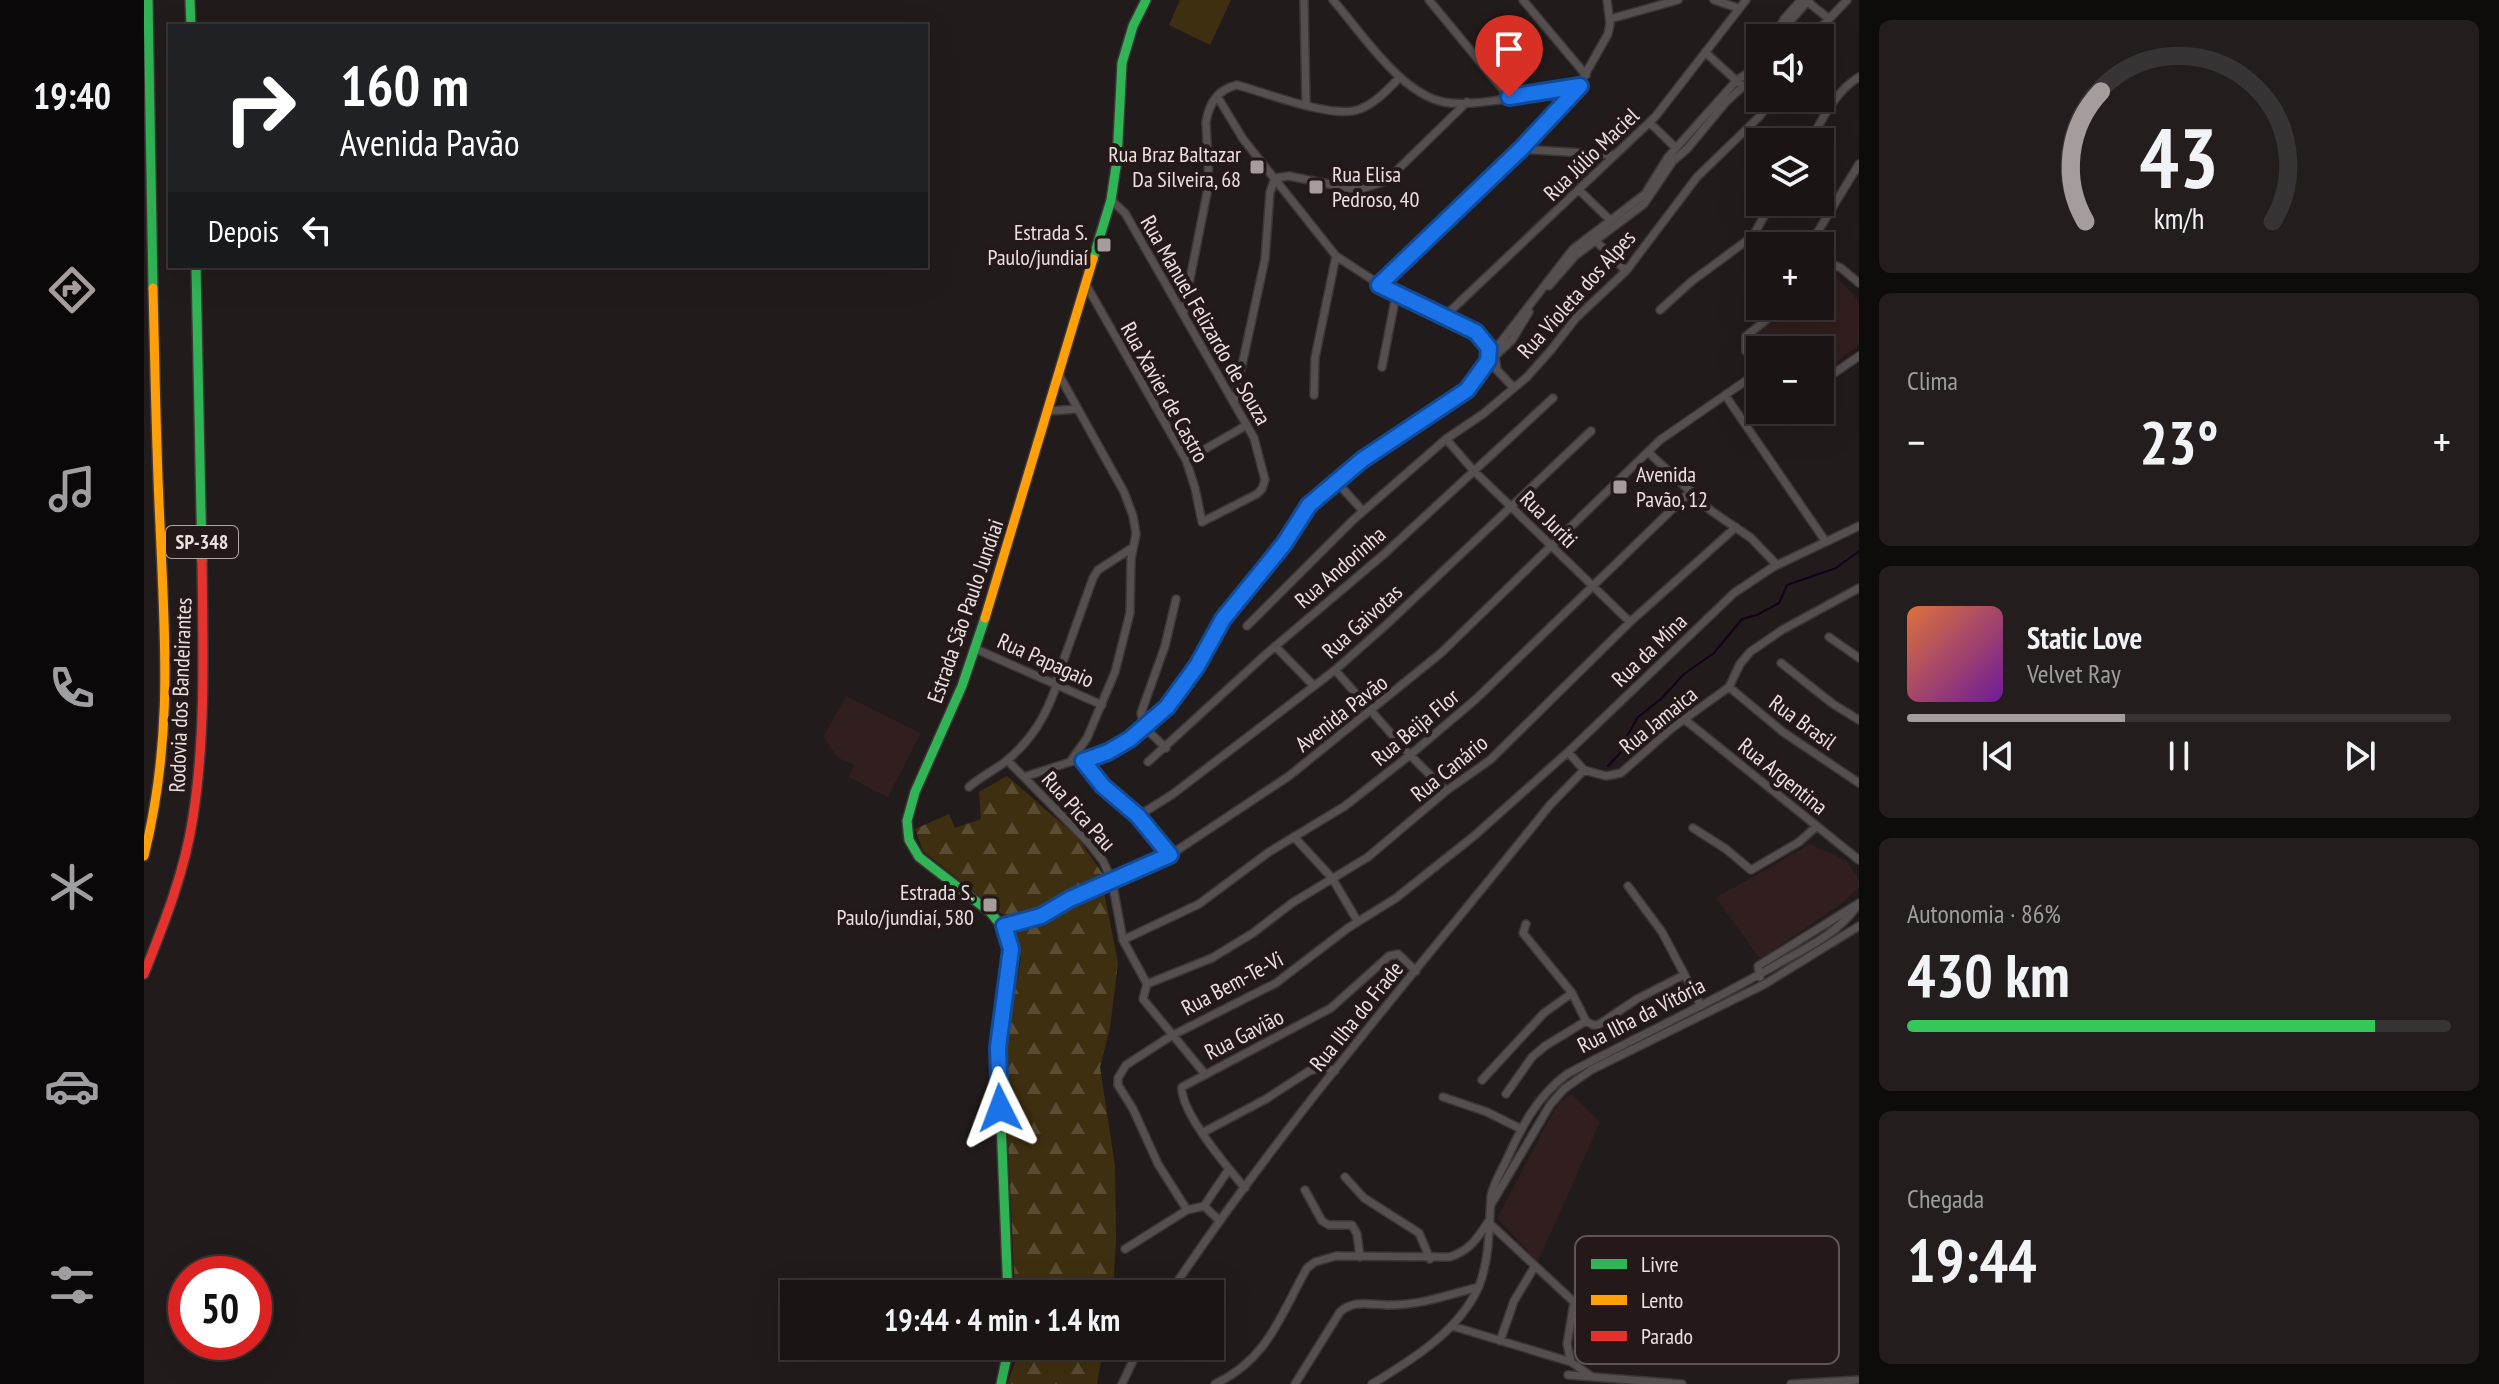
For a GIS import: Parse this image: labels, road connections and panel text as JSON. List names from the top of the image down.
{
  "streets": {
    "main road": ["SP-348", "Estrada São Paulo Jundiai", "Rodovia dos Bandeirantes"],
    "street": [
      "Rua Júlio Maciel",
      "Rua Violeta dos Alpes",
      "Rua Manuel Felizardo de Souza",
      "Rua Xavier de Castro",
      "Rua Juriti",
      "Rua Andorinha",
      "Rua Gaivotas",
      "Rua da Mina",
      "Rua Papagaio",
      "Avenida Pavão",
      "Rua Jamaica",
      "Rua Brasil",
      "Rua Beija Flor",
      "Rua Canário",
      "Rua Argentina",
      "Rua Pica Pau",
      "Rua Bem-Te-Vi",
      "Rua Ilha da Vitória",
      "Rua Ilha do Frade",
      "Rua Gavião"
    ]
  },
  "crossings": [
    ["Rua Violeta dos Alpes", "Rua Juriti"],
    ["Rua Manuel Felizardo de Souza", "Rua Xavier de Castro"],
    ["Rua Manuel Felizardo de Souza", "Estrada São Paulo Jundiai"],
    ["Rua Xavier de Castro", "Estrada São Paulo Jundiai"],
    ["Rua Juriti", "Rua Andorinha"],
    ["Rua Juriti", "Rua Gaivotas"],
    ["Rua Juriti", "Avenida Pavão"],
    ["Rua Juriti", "Rua Beija Flor"],
    ["Rua Juriti", "Rua Canário"],
    ["Estrada São Paulo Jundiai", "Rua Papagaio"],
    ["Estrada São Paulo Jundiai", "Avenida Pavão"],
    ["Rua da Mina", "Rua Bem-Te-Vi"],
    ["Avenida Pavão", "Rua Pica Pau"],
    ["Rua Jamaica", "Rua Brasil"],
    ["Rua Jamaica", "Rua Argentina"],
    ["Rua Jamaica", "Rua Ilha do Frade"],
    ["Rua Beija Flor", "Rua Pica Pau"],
    ["Rua Canário", "Rua Pica Pau"],
    ["Rua Pica Pau", "Rua Bem-Te-Vi"],
    ["Rua Ilha do Frade", "Rua Gavião"]
  ],
  "places": {
    "transit": [
      "Rua Braz Baltazar Da Silveira, 68",
      "Rua Elisa Pedroso, 40",
      "Estrada S. Paulo/jundiaí",
      "Avenida Pavão, 12",
      "Estrada S. Paulo/jundiaí, 580"
    ]
  },
  "legend": ["Livre", "Lento", "Parado"],
  "page": {
    "tabs": "19:40",
    "map_buttons": ["+", "−"],
    "turn": ["160 m", "Avenida Pavão"],
    "then": "Depois",
    "tile": [
      "Clima",
      ["Autonomia · 86%", "430 km"],
      ["Chegada", "19:44"]
    ],
    "heat": ["−", "23°", "+"],
    "song": ["Static Love", "Velvet Ray"],
    "limit": "50",
    "trip": "19:44 · 4 min · 1.4 km",
    "gauge": ["43", "km/h"]
  }
}
